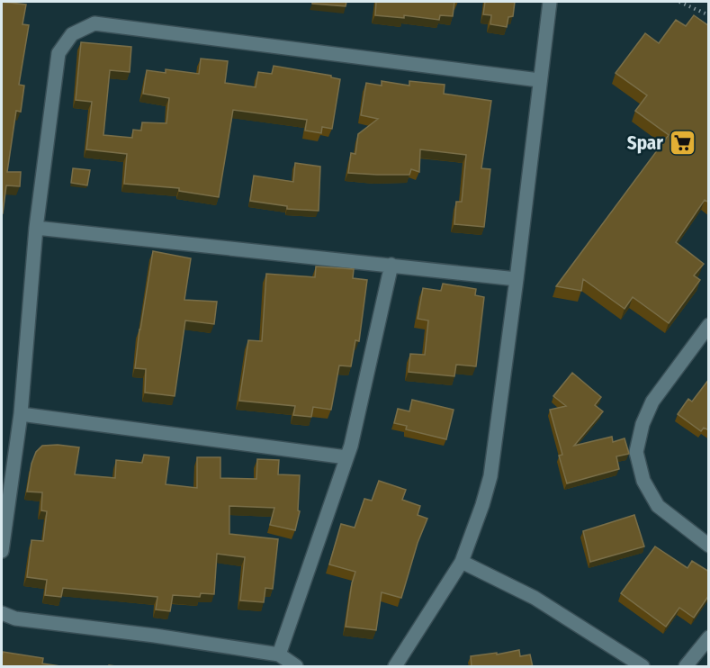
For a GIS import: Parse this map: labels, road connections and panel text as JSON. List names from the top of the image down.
{
  "places": {
    "supermarket": ["Spar"]
  }
}
